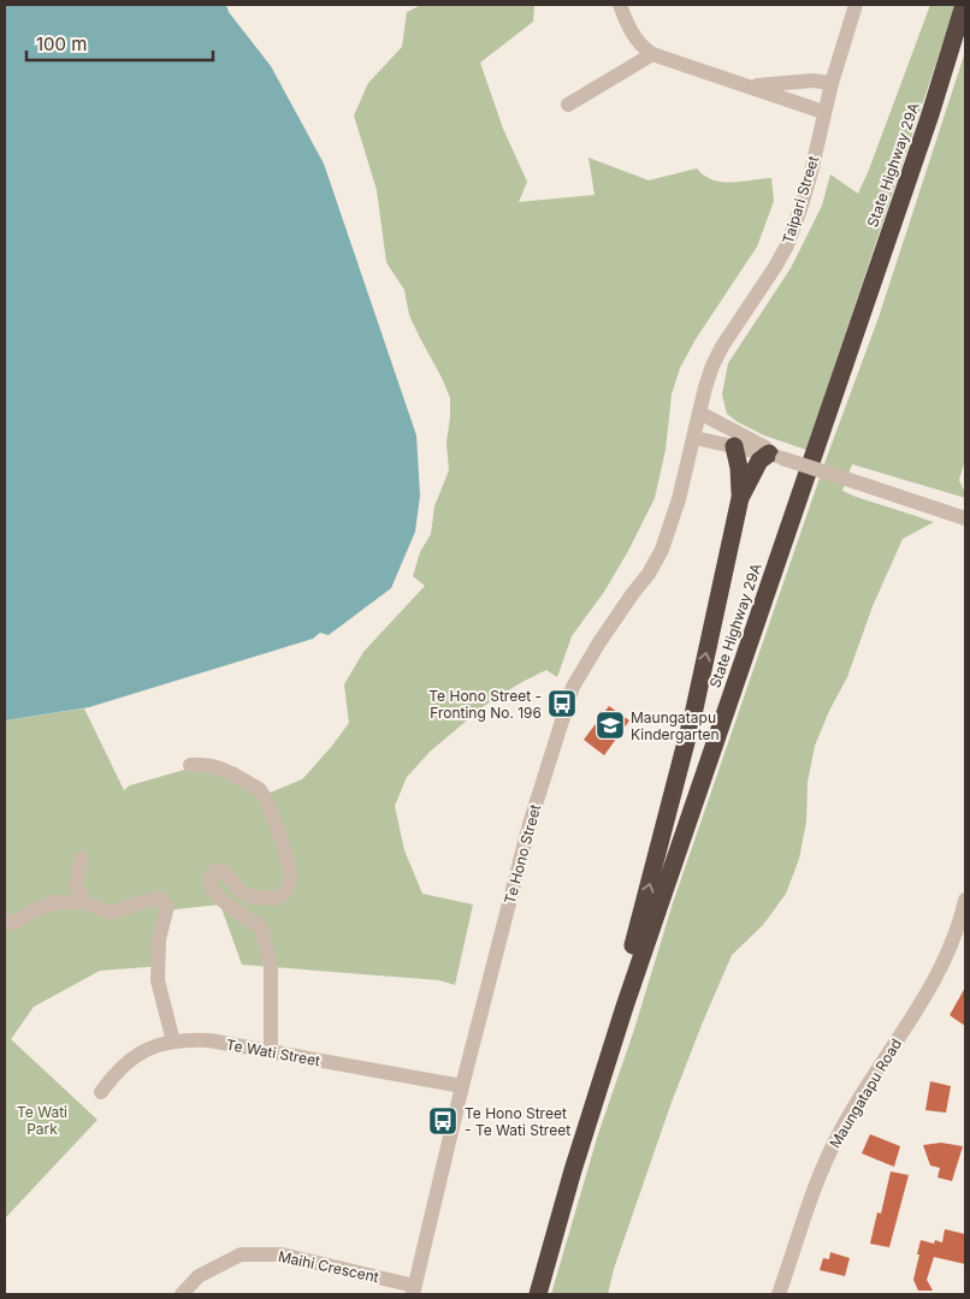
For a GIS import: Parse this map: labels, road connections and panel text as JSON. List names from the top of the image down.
{
  "streets": {
    "highway": ["State Highway 29A"],
    "street": [
      "Taipari Street",
      "Te Hono Street",
      "Te Wati Street",
      "Maungatapu Road",
      "Maihi Crescent"
    ]
  },
  "crossings": [
    ["Taipari Street", "Te Hono Street"],
    ["Te Hono Street", "Te Wati Street"],
    ["Te Hono Street", "Maihi Crescent"]
  ],
  "parks": ["Te Wati Park"],
  "places": {
    "bus stop": ["Te Hono Street - Fronting No. 196", "Te Hono Street - Te Wati Street"],
    "school or university": ["Maungatapu Kindergarten"]
  },
  "scale_bar": "100 m"
}
